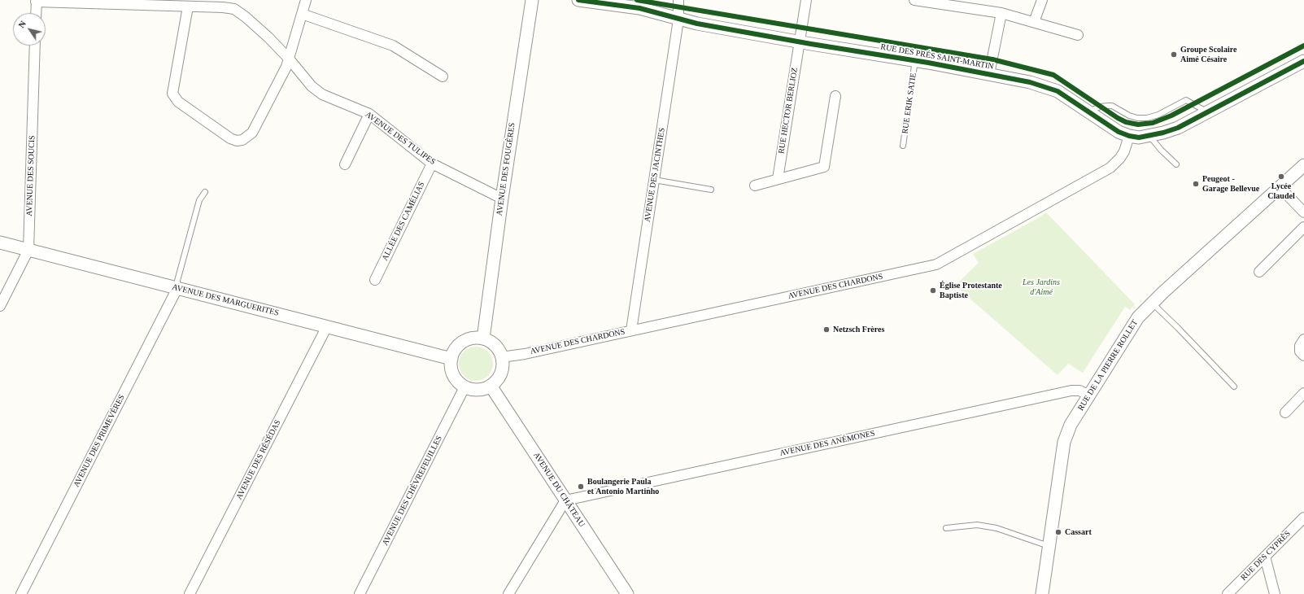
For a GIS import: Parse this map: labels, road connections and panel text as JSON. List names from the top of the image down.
{
  "streets": {
    "street": [
      "RUE DES PRÉS SAINT-MARTIN",
      "RUE HECTOR BERLIOZ",
      "AVENUE DES TULIPES",
      "AVENUE DES FOUGÈRES",
      "AVENUE DES JACINTHES",
      "AVENUE DES SOUCIS",
      "ALLÉE DES CAMÉLIAS",
      "AVENUE DES CHARDONS",
      "AVENUE DES MARGUERITES",
      "RUE DE LA PIERRE ROLLET",
      "AVENUE DES PRIMEVÈRES",
      "AVENUE DES ANÉMONES",
      "AVENUE DES RÉSÉDAS",
      "AVENUE DU CHÂTEAU",
      "AVENUE DES CHÈVREFEUILLES",
      "RUE DES CYPRÈS"
    ],
    "lane": ["RUE ERIK SATIE"]
  },
  "crossings": [
    ["RUE DES PRÉS SAINT-MARTIN", "RUE ERIK SATIE"],
    ["RUE DES PRÉS SAINT-MARTIN", "RUE HECTOR BERLIOZ"],
    ["RUE DES PRÉS SAINT-MARTIN", "AVENUE DES JACINTHES"],
    ["RUE DES PRÉS SAINT-MARTIN", "AVENUE DES CHARDONS"],
    ["AVENUE DES TULIPES", "AVENUE DES FOUGÈRES"],
    ["AVENUE DES TULIPES", "ALLÉE DES CAMÉLIAS"],
    ["AVENUE DES FOUGÈRES", "AVENUE DES CHARDONS"],
    ["AVENUE DES FOUGÈRES", "AVENUE DES MARGUERITES"],
    ["AVENUE DES FOUGÈRES", "AVENUE DU CHÂTEAU"],
    ["AVENUE DES FOUGÈRES", "AVENUE DES CHÈVREFEUILLES"],
    ["AVENUE DES JACINTHES", "AVENUE DES CHARDONS"],
    ["AVENUE DES SOUCIS", "AVENUE DES MARGUERITES"],
    ["AVENUE DES CHARDONS", "AVENUE DES MARGUERITES"],
    ["AVENUE DES CHARDONS", "AVENUE DU CHÂTEAU"],
    ["AVENUE DES CHARDONS", "AVENUE DES CHÈVREFEUILLES"],
    ["AVENUE DES MARGUERITES", "AVENUE DES PRIMEVÈRES"],
    ["AVENUE DES MARGUERITES", "AVENUE DES RÉSÉDAS"],
    ["AVENUE DES MARGUERITES", "AVENUE DU CHÂTEAU"],
    ["AVENUE DES MARGUERITES", "AVENUE DES CHÈVREFEUILLES"],
    ["RUE DE LA PIERRE ROLLET", "AVENUE DES ANÉMONES"],
    ["AVENUE DES ANÉMONES", "AVENUE DU CHÂTEAU"],
    ["AVENUE DU CHÂTEAU", "AVENUE DES CHÈVREFEUILLES"]
  ],
  "parks": ["Les Jardins d'Aimé"],
  "places": [
    "Groupe Scolaire Aimé Césaire",
    "Lycée Claudel",
    "Peugeot - Garage Bellevue",
    "Église Protestante Baptiste",
    "Netzsch Frères",
    "Boulangerie Paula et Antonio Martinho",
    "Cassart"
  ],
  "north": "top left"
}
